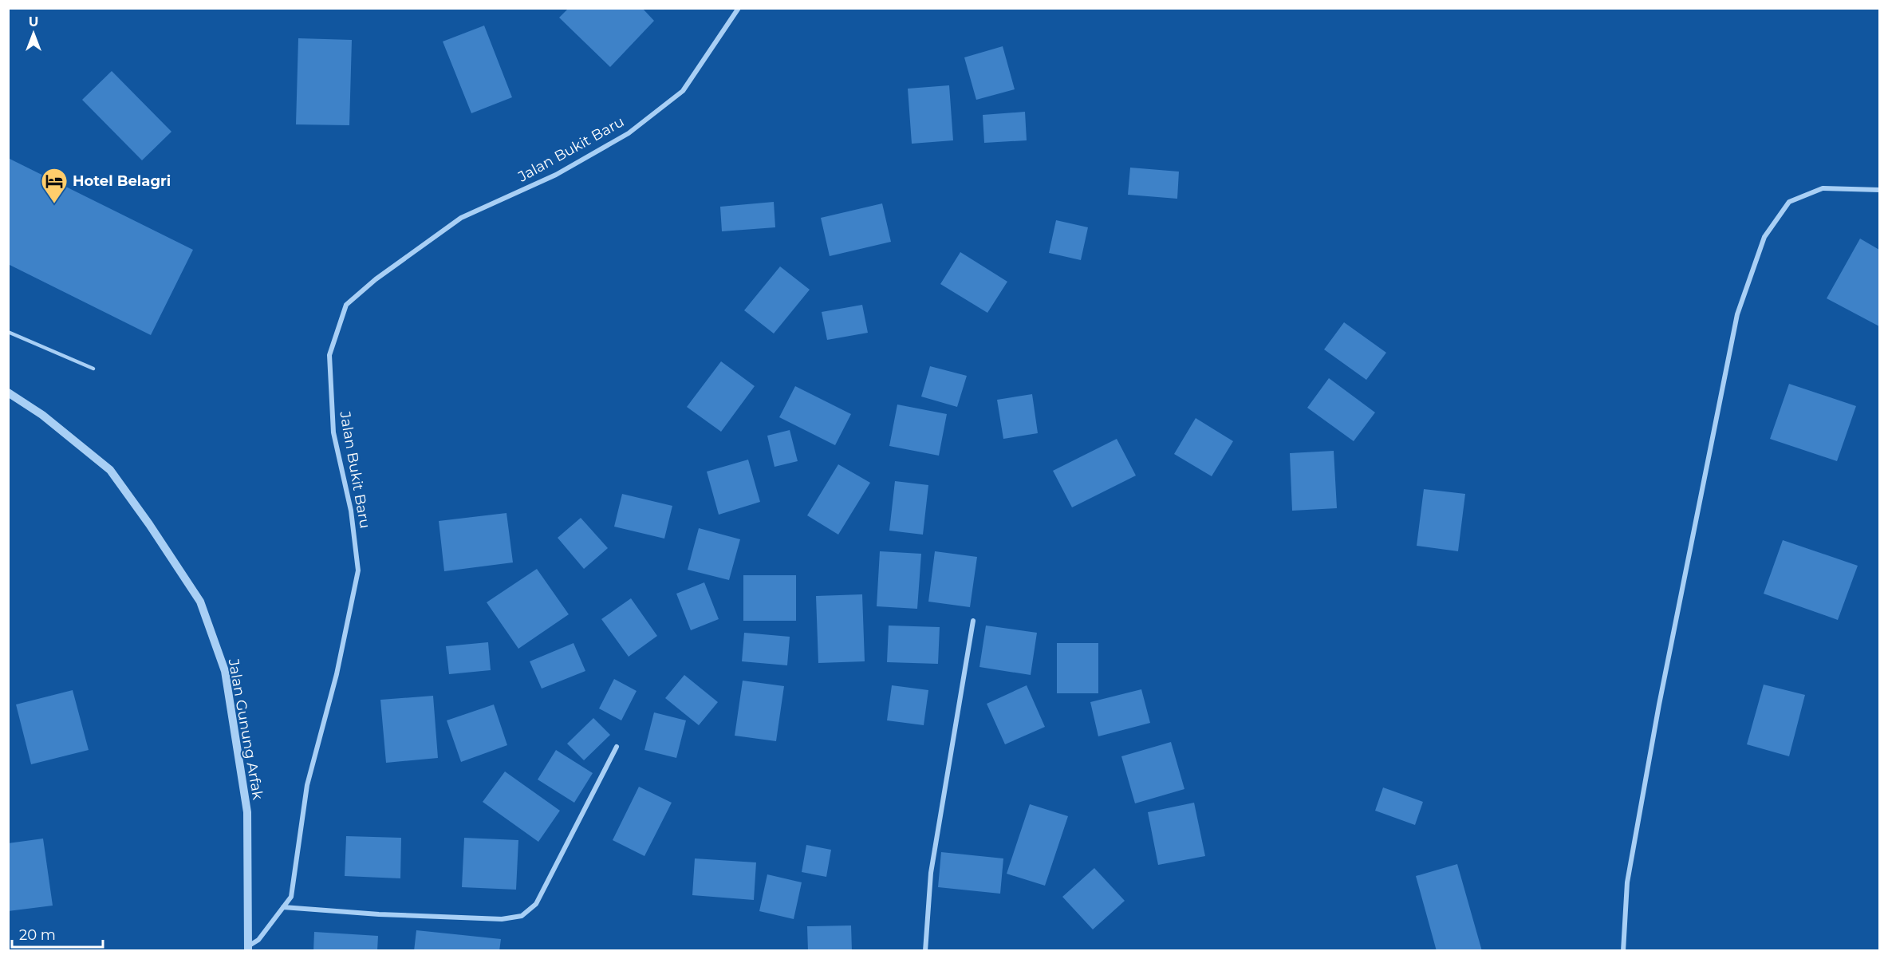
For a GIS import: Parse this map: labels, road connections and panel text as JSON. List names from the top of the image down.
{
  "streets": {
    "street": ["Jalan Bukit Baru", "Jalan Gunung Arfak"]
  },
  "crossings": [
    ["Jalan Bukit Baru", "Jalan Gunung Arfak"]
  ],
  "places": {
    "hotel": ["Hotel Belagri"]
  },
  "scale_bar": "20 m",
  "north": "top"
}
